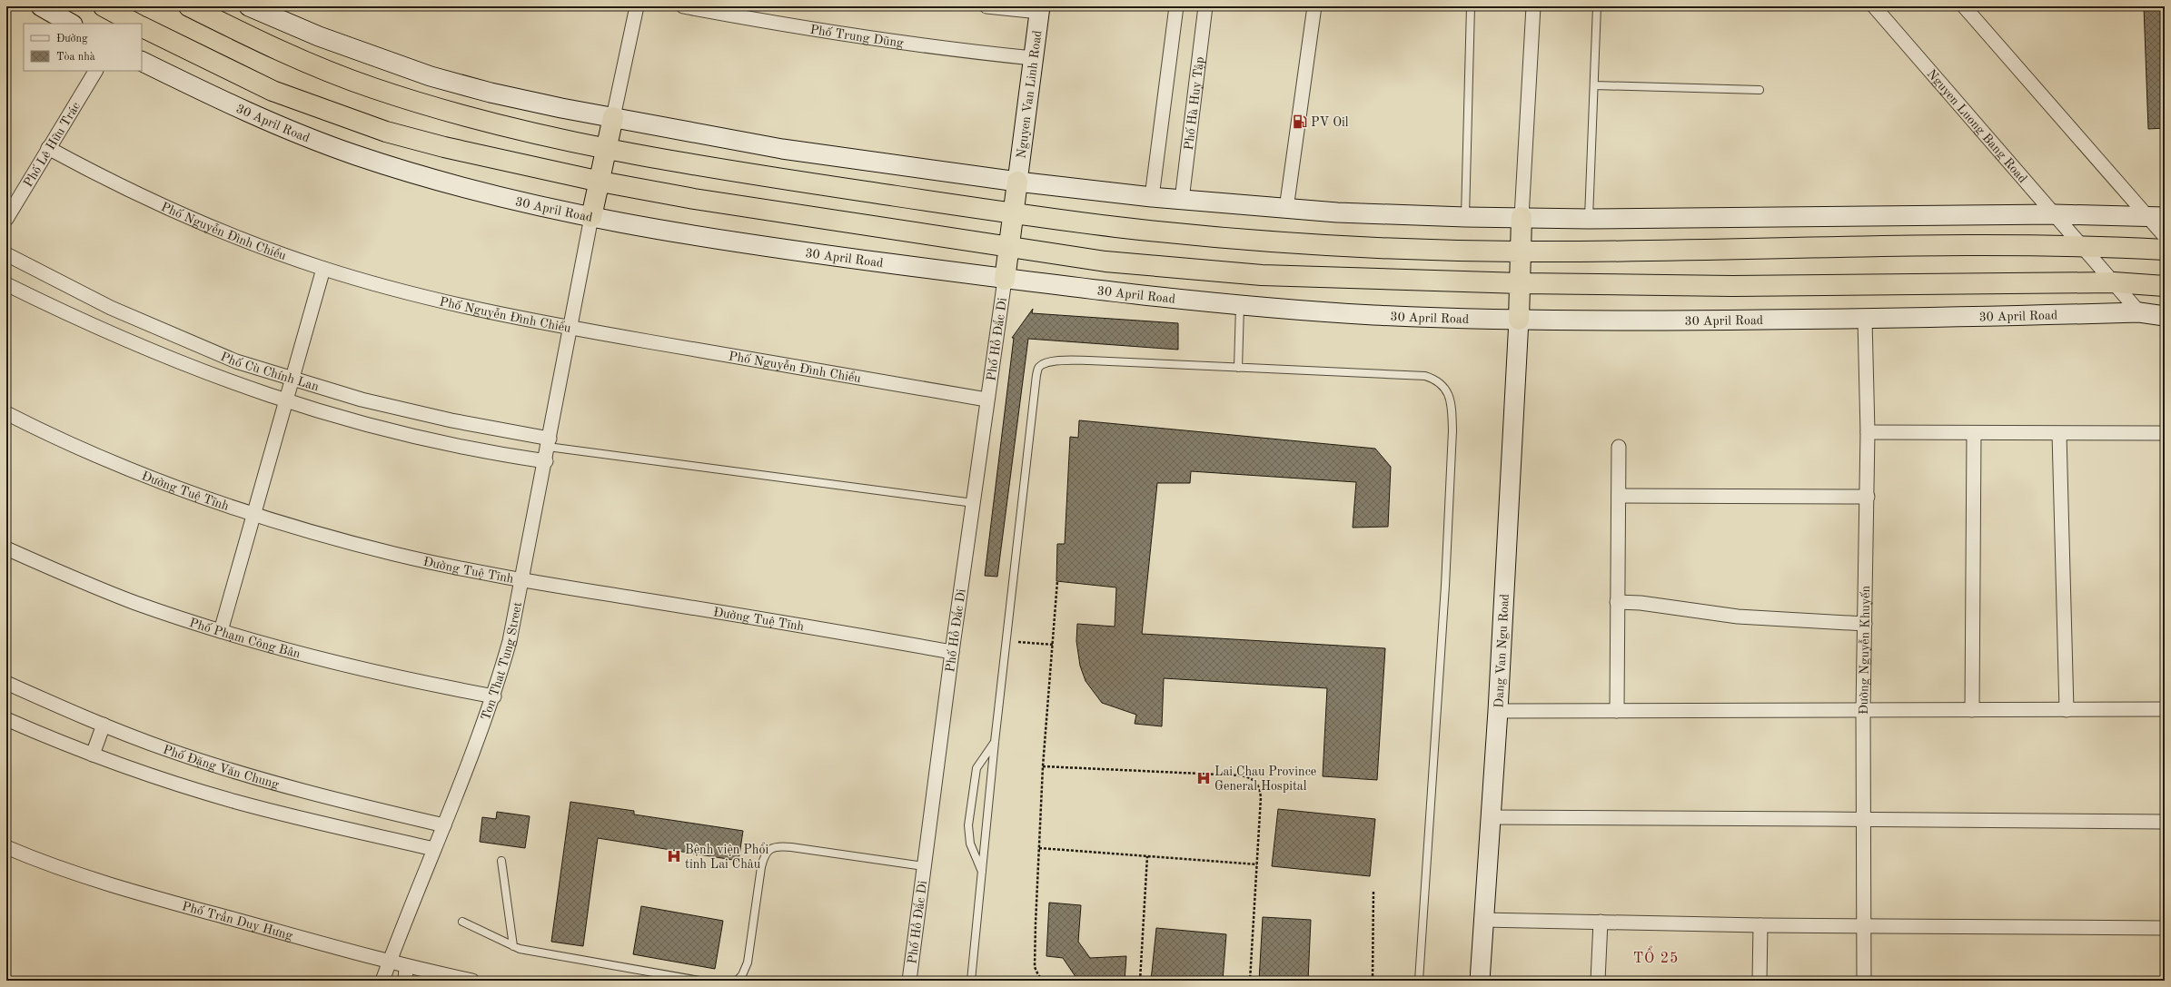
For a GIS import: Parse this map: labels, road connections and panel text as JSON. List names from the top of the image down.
{
  "streets": {
    "street": [
      "Phố Trung Dũng",
      "Nguyen Van Linh Road",
      "Phố Hà Huy Tập",
      "30 April Road",
      "Nguyen Luong Bang Road",
      "Phố Lê Hữu Trác",
      "Phố Nguyễn Đình Chiểu",
      "Phố Hồ Đắc Di",
      "Phố Cù Chính Lan",
      "Đường Tuệ Tĩnh",
      "Phố Phạm Công Bân",
      "Dang Van Ngu Road",
      "Đường Nguyễn Khuyến",
      "Ton That Tung Street",
      "Phố Đặng Văn Chung",
      "Phố Trần Duy Hưng"
    ]
  },
  "crossings": [
    ["Phố Trung Dũng", "Nguyen Van Linh Road"],
    ["30 April Road", "Nguyen Luong Bang Road"],
    ["30 April Road", "Phố Hồ Đắc Di"],
    ["30 April Road", "Dang Van Ngu Road"],
    ["30 April Road", "Đường Nguyễn Khuyến"],
    ["30 April Road", "Ton That Tung Street"],
    ["Phố Lê Hữu Trác", "Phố Nguyễn Đình Chiểu"],
    ["Phố Nguyễn Đình Chiểu", "Phố Hồ Đắc Di"],
    ["Phố Nguyễn Đình Chiểu", "Ton That Tung Street"],
    ["Phố Hồ Đắc Di", "Đường Tuệ Tĩnh"],
    ["Phố Cù Chính Lan", "Ton That Tung Street"],
    ["Đường Tuệ Tĩnh", "Ton That Tung Street"],
    ["Phố Phạm Công Bân", "Ton That Tung Street"],
    ["Ton That Tung Street", "Phố Đặng Văn Chung"],
    ["Ton That Tung Street", "Phố Trần Duy Hưng"]
  ],
  "districts": ["TỔ 25"],
  "places": {
    "fuel station": ["PV Oil"],
    "hospital": ["Lai Chau Province General Hospital", "Bệnh viện Phổi tỉnh Lai Châu"]
  },
  "legend": ["Đường", "Tòa nhà"]
}
